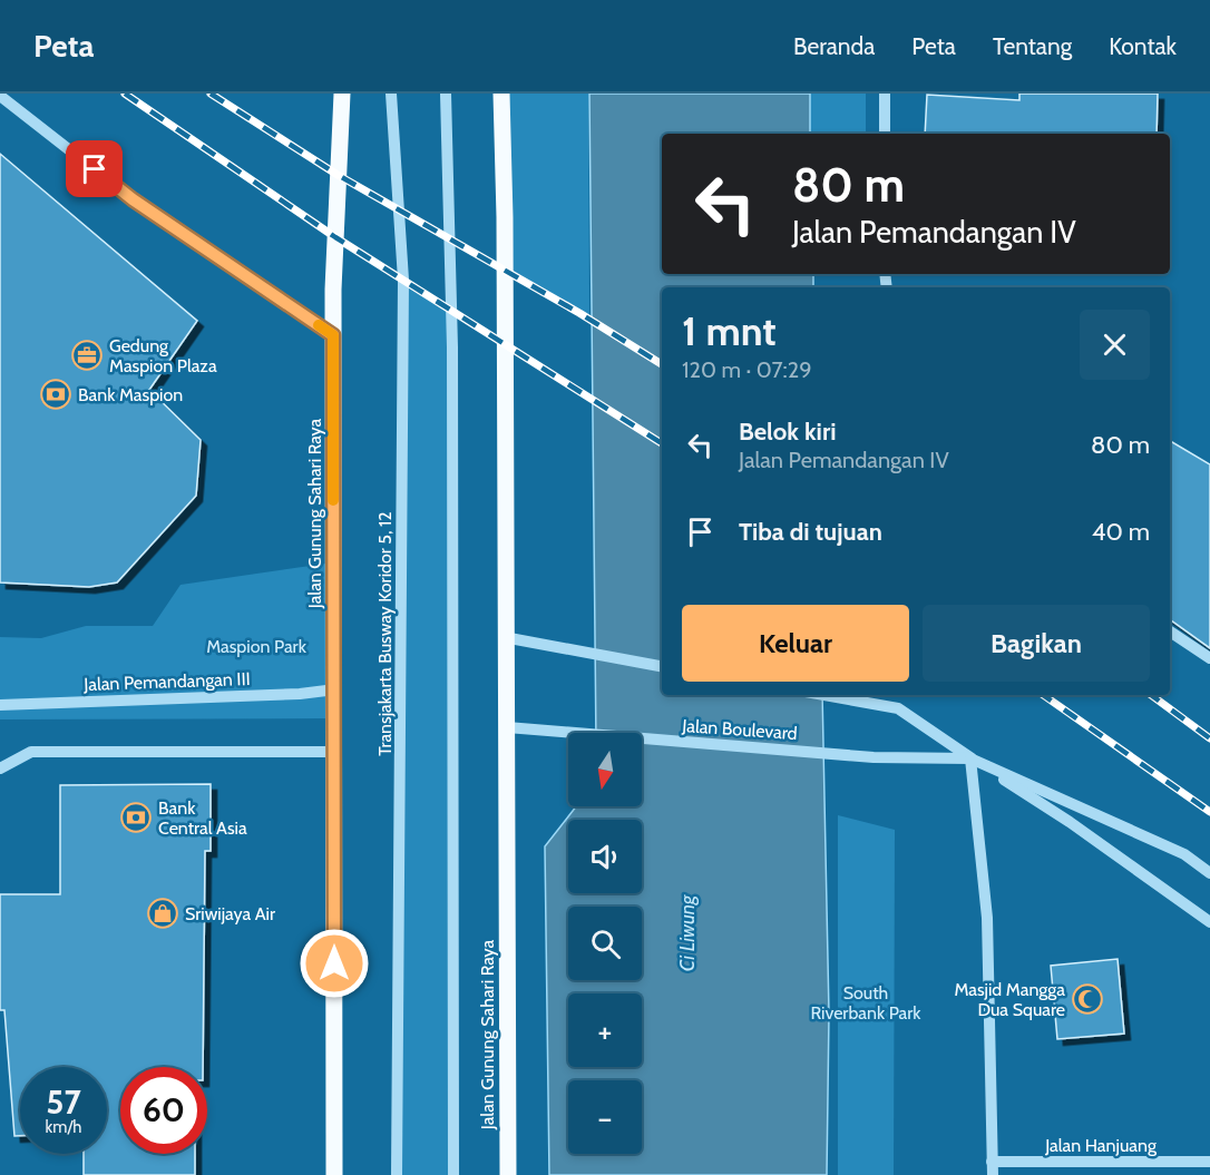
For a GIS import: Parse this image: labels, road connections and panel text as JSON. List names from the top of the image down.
{
  "streets": {
    "main road": ["Jalan Gunung Sahari Raya"],
    "street": [
      "Transjakarta Busway Koridor 5, 12",
      "Jalan Pemandangan III",
      "Jalan Boulevard",
      "Jalan Hanjuang"
    ]
  },
  "crossings": [
    ["Jalan Gunung Sahari Raya", "Jalan Pemandangan III"],
    ["Jalan Gunung Sahari Raya", "Jalan Boulevard"]
  ],
  "water": ["Ci Liwung"],
  "parks": ["Maspion Park", "South Riverbank Park"],
  "places": {
    "office": ["Gedung Maspion Plaza"],
    "bank": ["Bank Maspion", "Bank Central Asia"],
    "shop": ["Sriwijaya Air"],
    "mosque": ["Masjid Mangga Dua Square"]
  },
  "north": "bottom",
  "page": {
    "header": "Peta",
    "nav": [
      "Beranda",
      "Peta",
      "Tentang",
      "Kontak"
    ],
    "turn": ["80 m", "Jalan Pemandangan IV"],
    "heading": ["1 mnt", "120 m · 07:29"],
    "list": [
      {
        "name": "Belok kiri",
        "note": "Jalan Pemandangan IV",
        "value": "80 m"
      },
      {
        "name": "Tiba di tujuan",
        "value": "40 m"
      }
    ],
    "buttons": ["Keluar", "Bagikan"],
    "map_buttons": ["+", "−"],
    "speed": "57 km/h",
    "limit": "60"
  }
}
